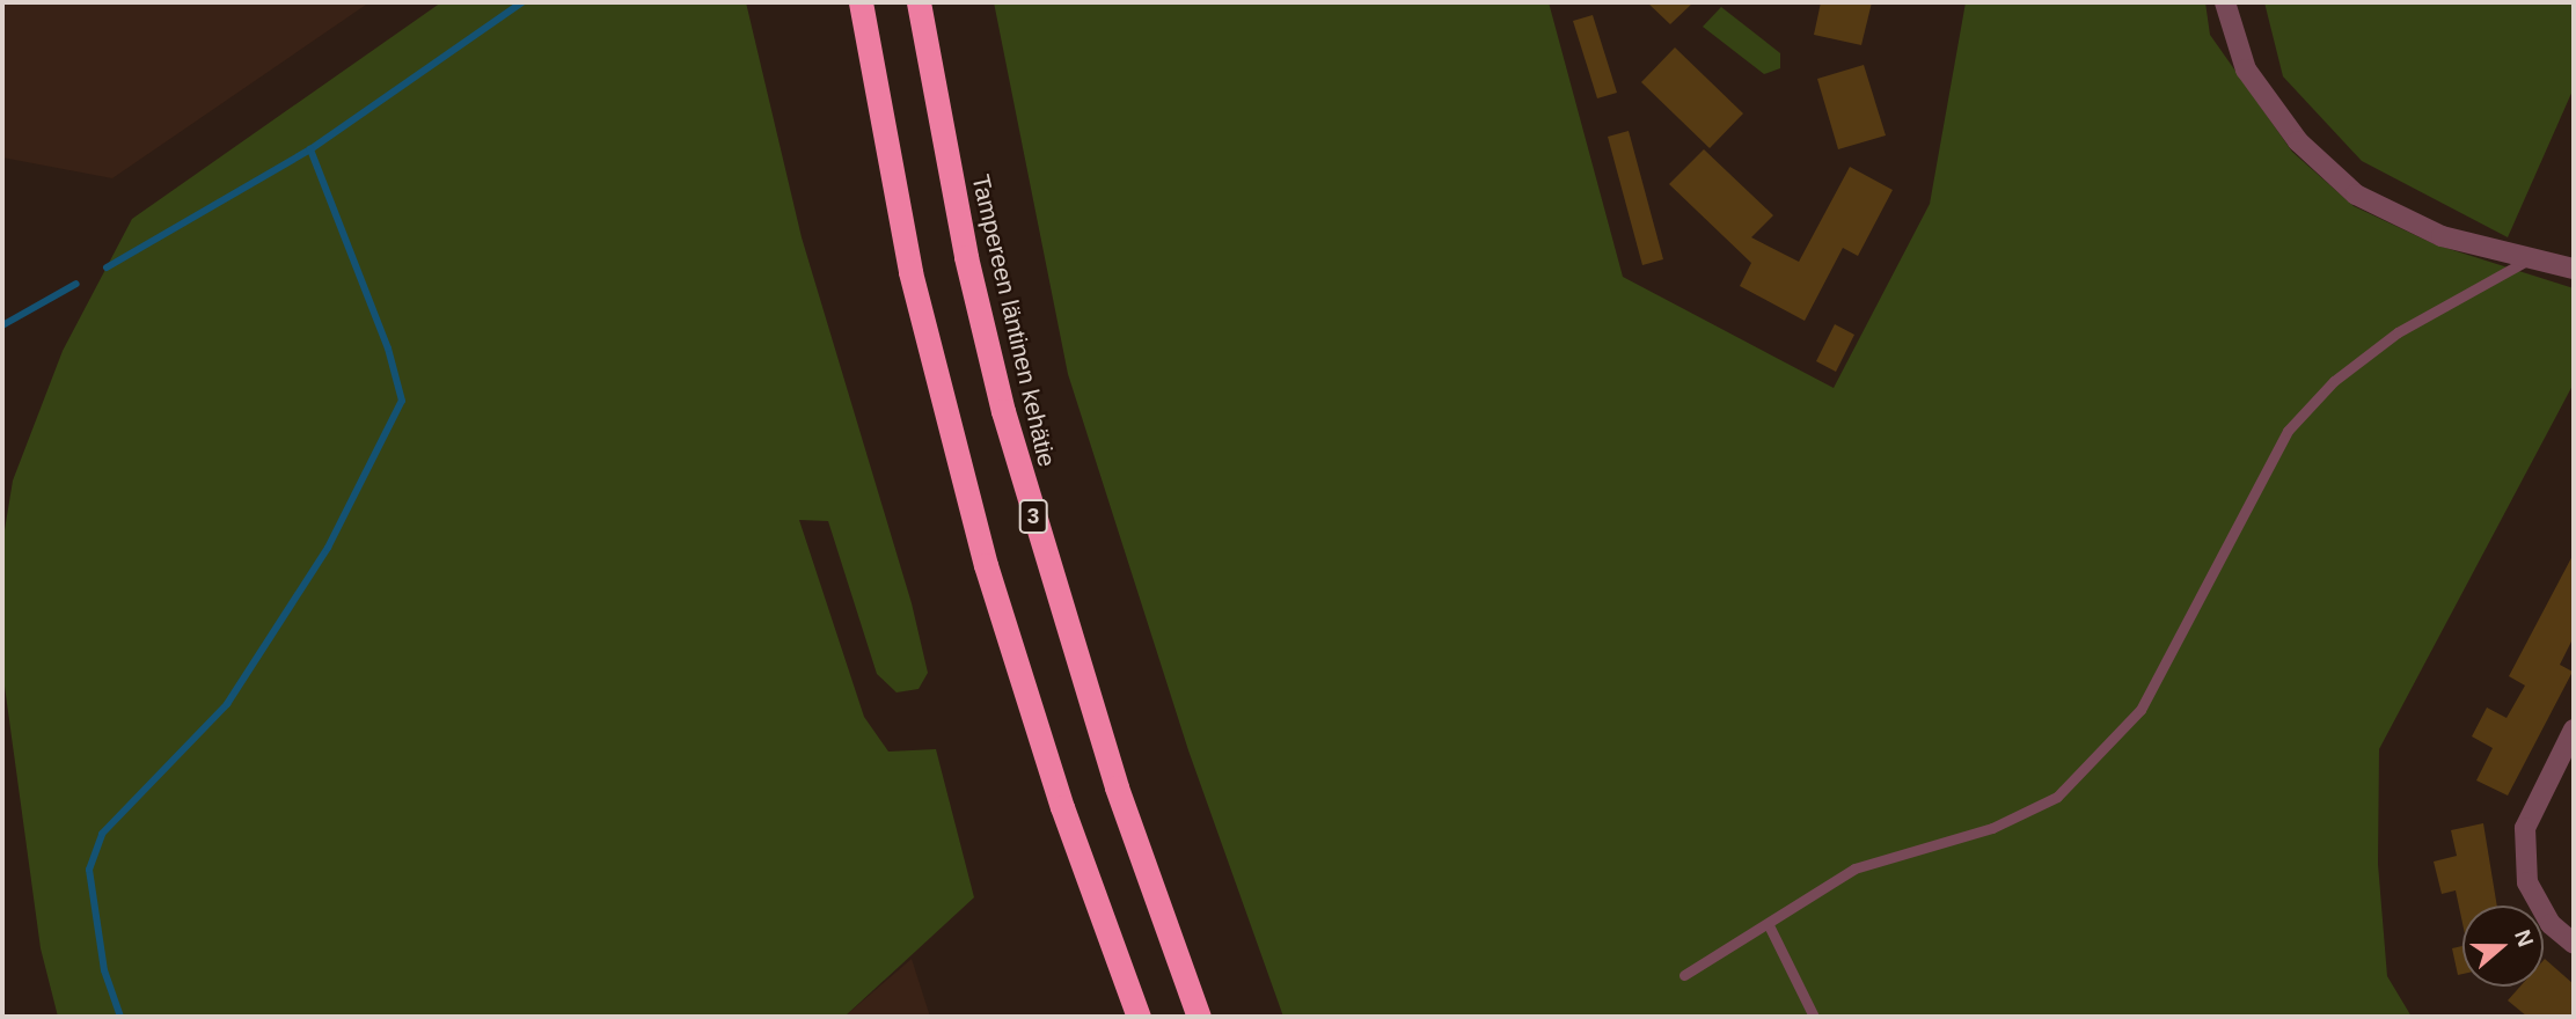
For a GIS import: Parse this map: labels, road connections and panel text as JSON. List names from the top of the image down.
{
  "streets": {
    "highway": ["Tampereen läntinen kehätie", "3"]
  },
  "north": "right"
}
